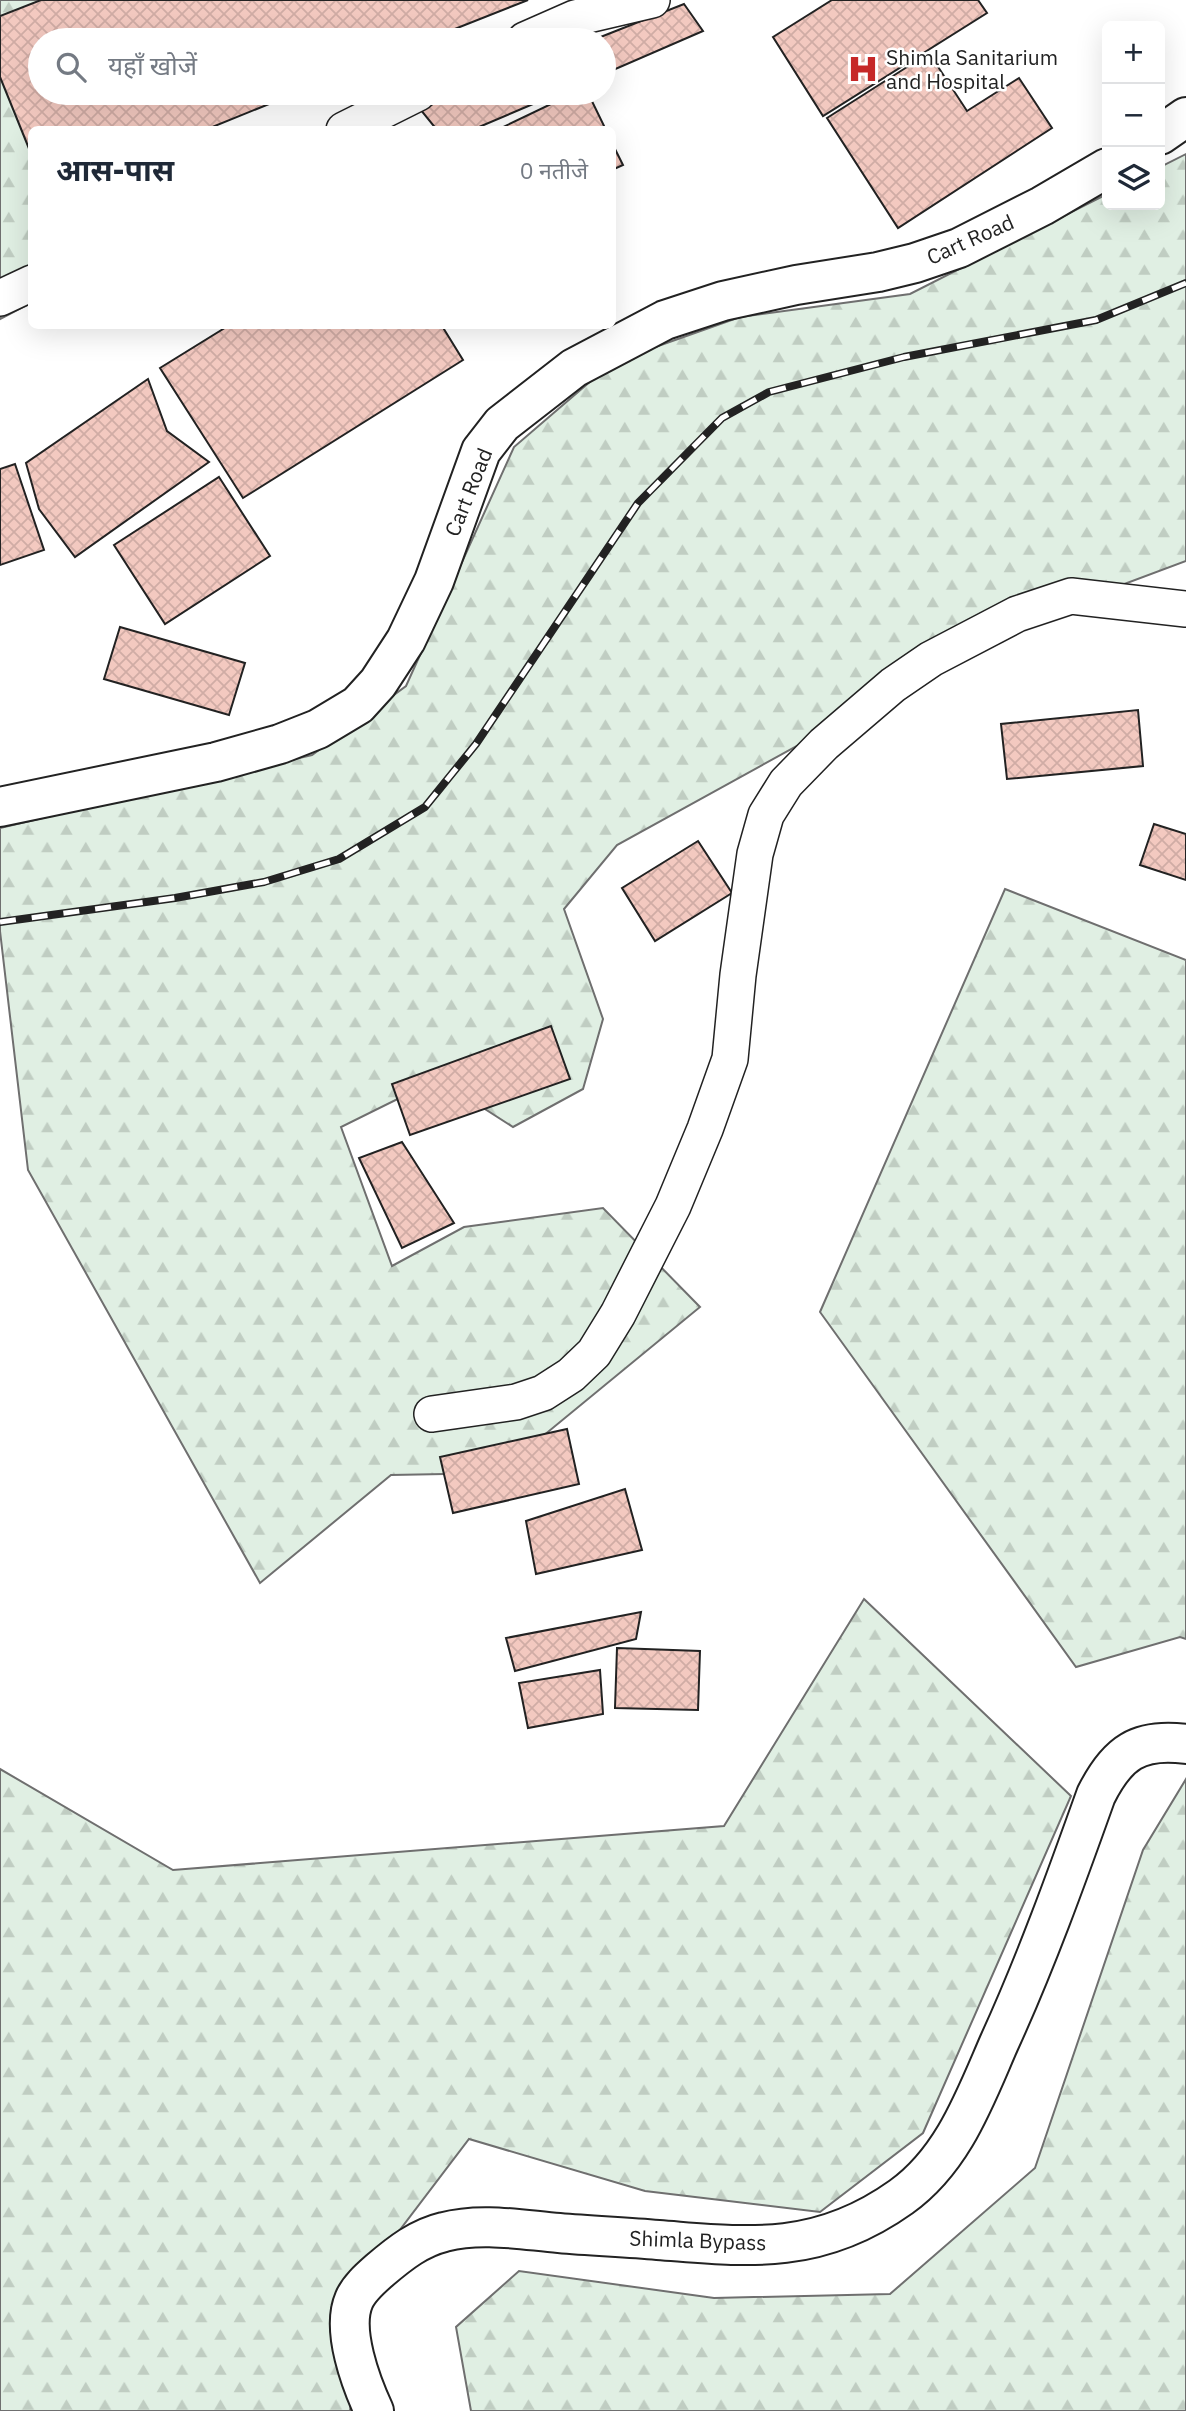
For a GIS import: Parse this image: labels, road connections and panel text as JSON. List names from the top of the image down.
{
  "streets": {
    "main road": ["Cart Road", "Shimla Bypass"]
  },
  "places": {
    "hospital": ["Shimla Sanitarium and Hospital"]
  },
  "page": {
    "map_buttons": ["+", "−"],
    "search": "यहाँ खोजें",
    "heading": ["आस-पास", "0 नतीजे"]
  }
}
